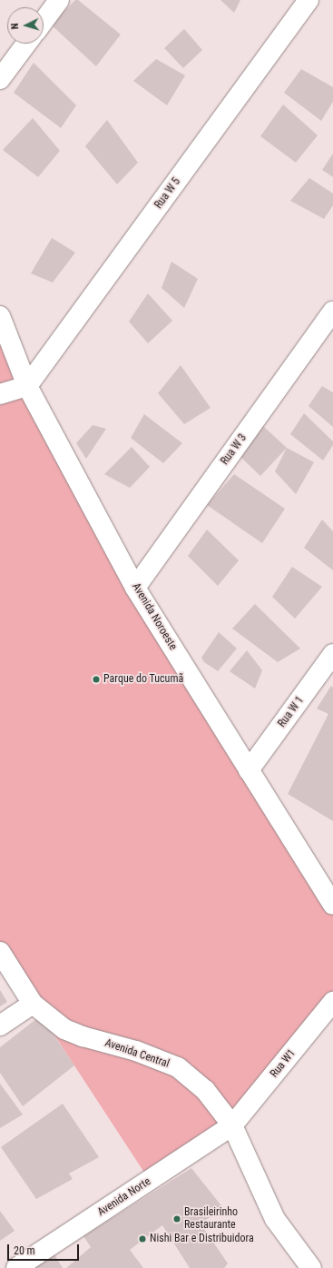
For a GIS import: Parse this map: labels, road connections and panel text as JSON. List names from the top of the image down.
{
  "streets": {
    "street": [
      "Rua W 5",
      "Rua W 3",
      "Avenida Noroeste",
      "Rua W 1",
      "Avenida Central",
      "Rua W1",
      "Avenida Norte"
    ]
  },
  "crossings": [
    ["Rua W 5", "Avenida Noroeste"],
    ["Rua W 3", "Avenida Noroeste"],
    ["Avenida Noroeste", "Rua W 1"],
    ["Avenida Central", "Rua W1"],
    ["Avenida Central", "Avenida Norte"],
    ["Rua W1", "Avenida Norte"]
  ],
  "places": ["Parque do Tucumã", "Brasileirinho Restaurante", "Nishi Bar e Distribuidora"],
  "scale_bar": "20 m",
  "north": "left"
}
